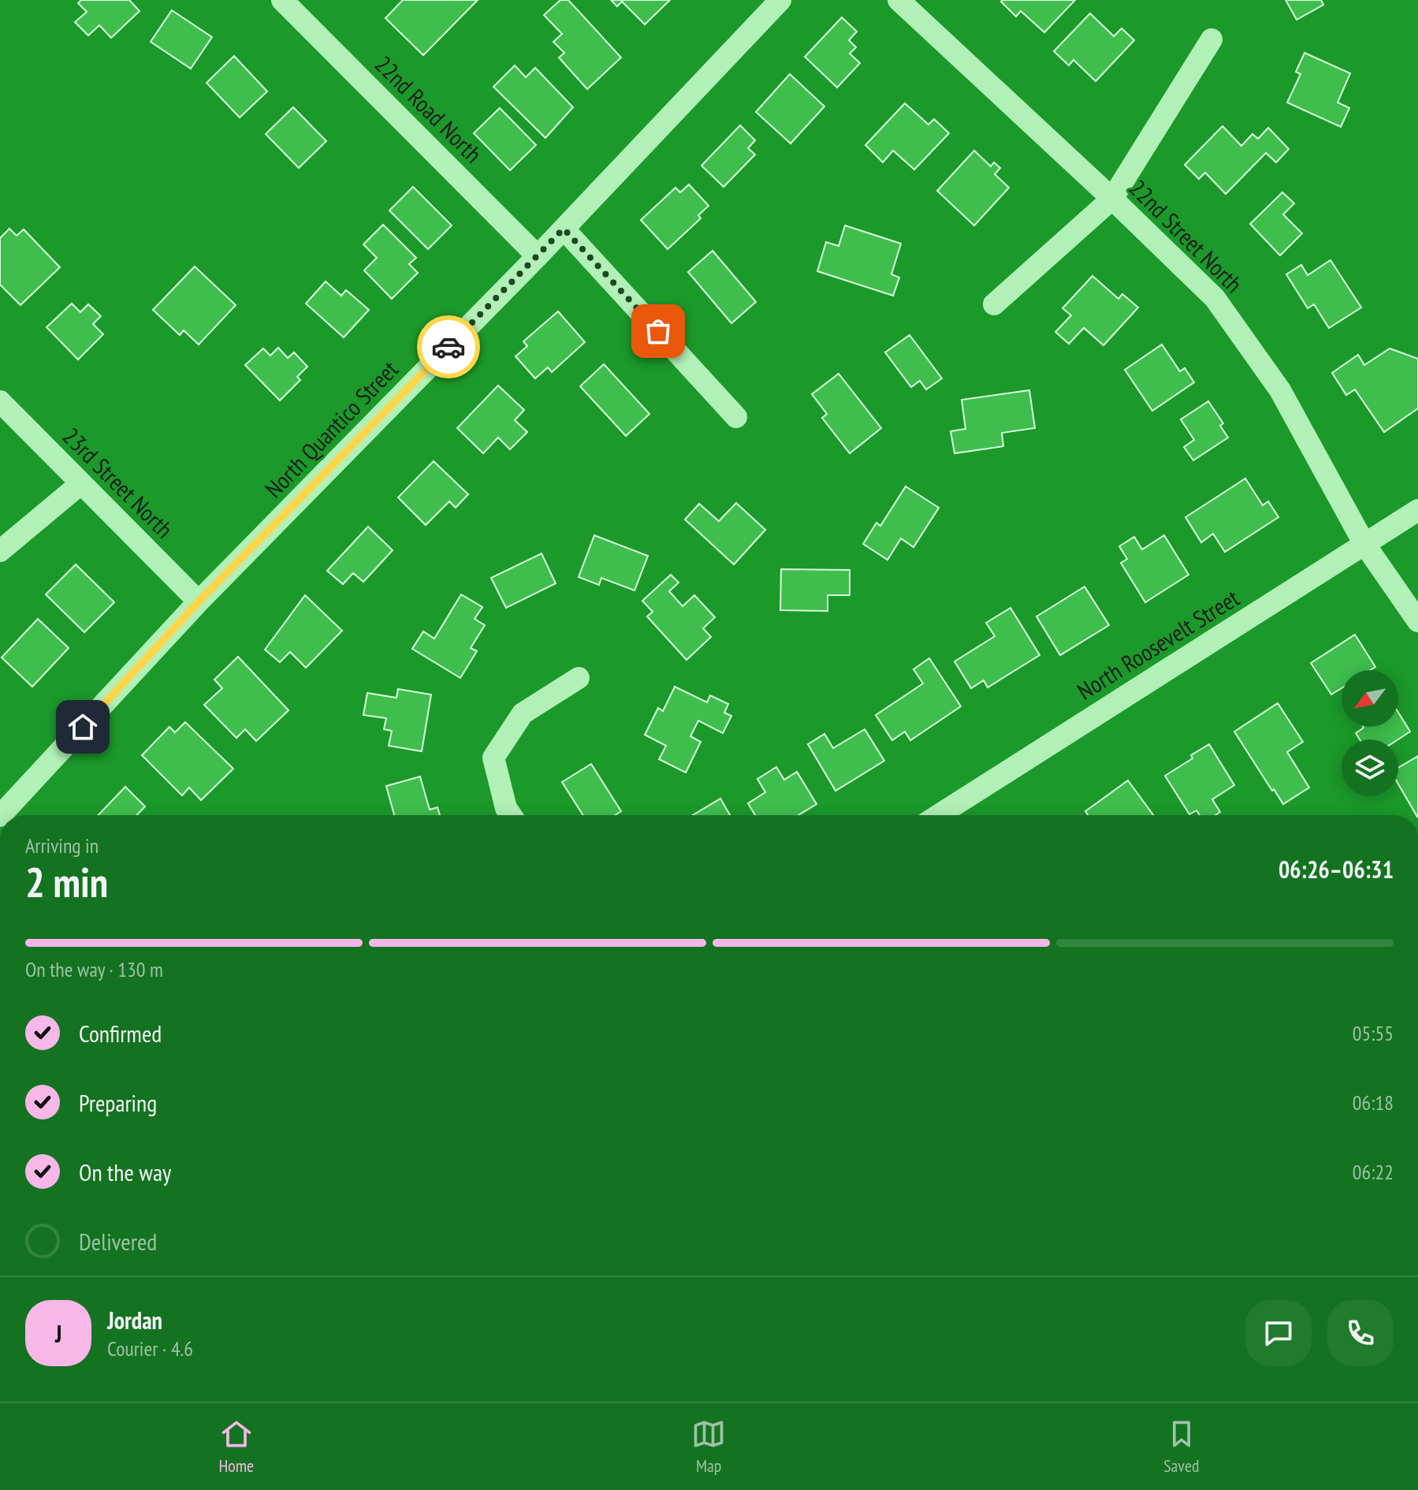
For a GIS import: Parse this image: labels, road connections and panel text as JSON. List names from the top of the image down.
{
  "streets": {
    "street": [
      "22nd Road North",
      "22nd Street North",
      "North Quantico Street",
      "23rd Street North",
      "North Roosevelt Street"
    ]
  },
  "crossings": [
    ["22nd Road North", "North Quantico Street"],
    ["22nd Street North", "North Roosevelt Street"],
    ["North Quantico Street", "23rd Street North"]
  ],
  "north": "bottom left",
  "page": {
    "heading": ["2 min", "Arriving in", "06:26–06:31"],
    "panel": ["Jordan", "Courier · 4.6"],
    "bar": "On the way · 130 m",
    "list": [
      ["Confirmed", "05:55"],
      ["Preparing", "06:18"],
      ["On the way", "06:22"],
      "Delivered"
    ],
    "round": "J",
    "tabs": ["Home", "Map", "Saved"]
  }
}
